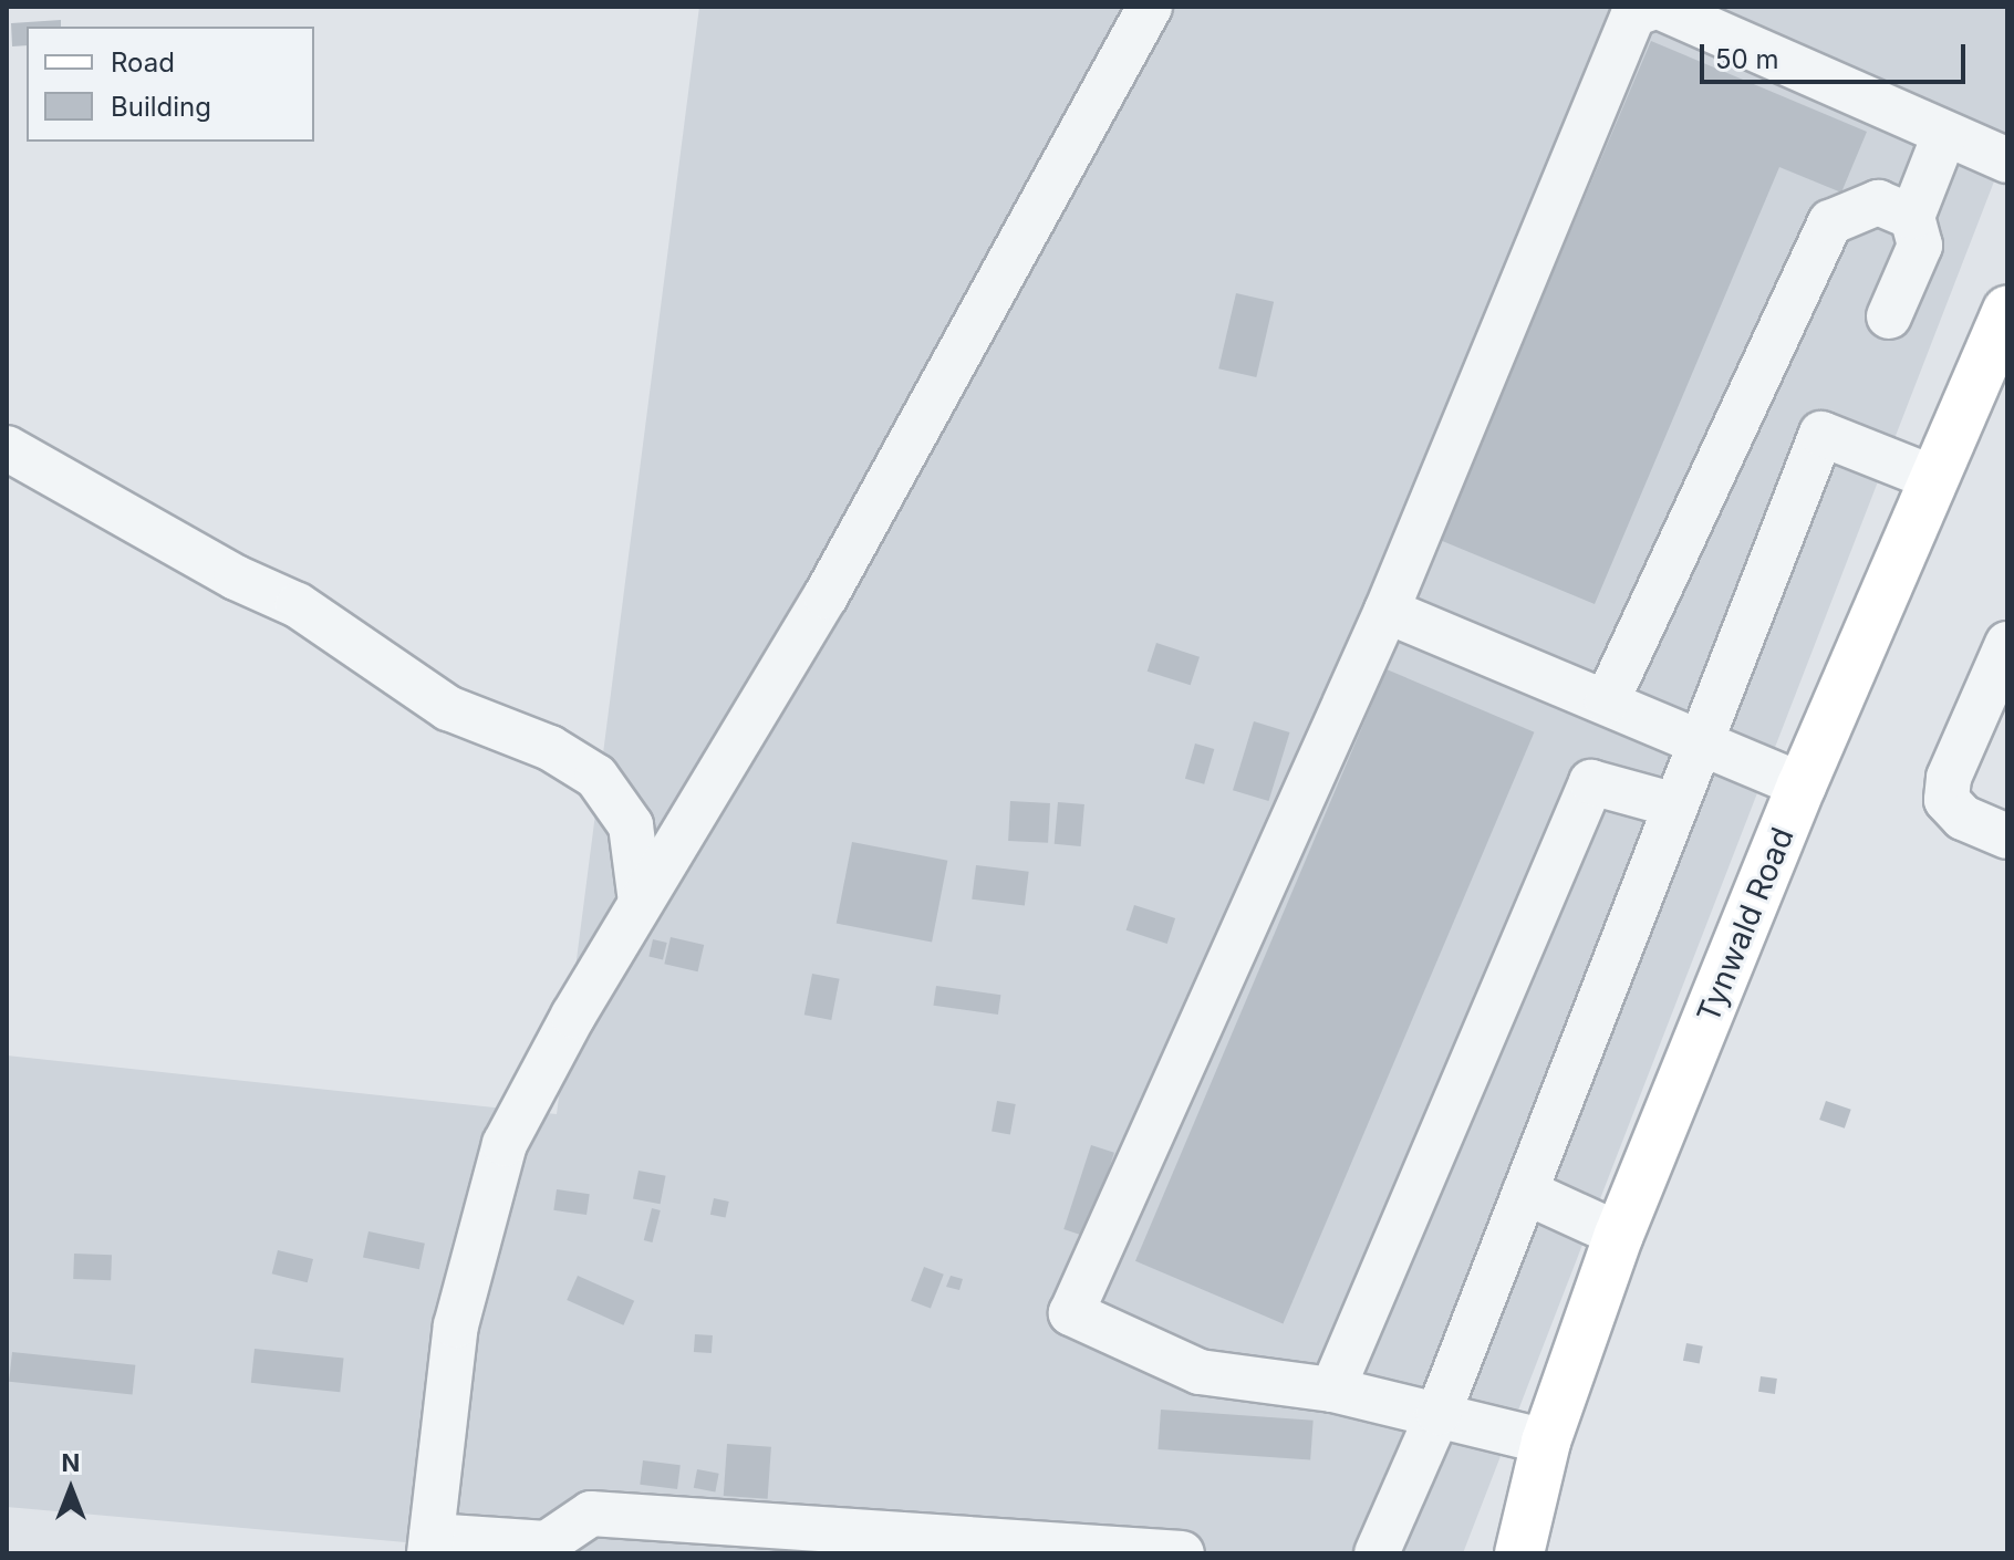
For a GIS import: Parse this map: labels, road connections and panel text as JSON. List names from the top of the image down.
{
  "streets": {
    "main road": ["Tynwald Road"]
  },
  "legend": ["Road", "Building"],
  "scale_bar": "50 m",
  "north": "top"
}
